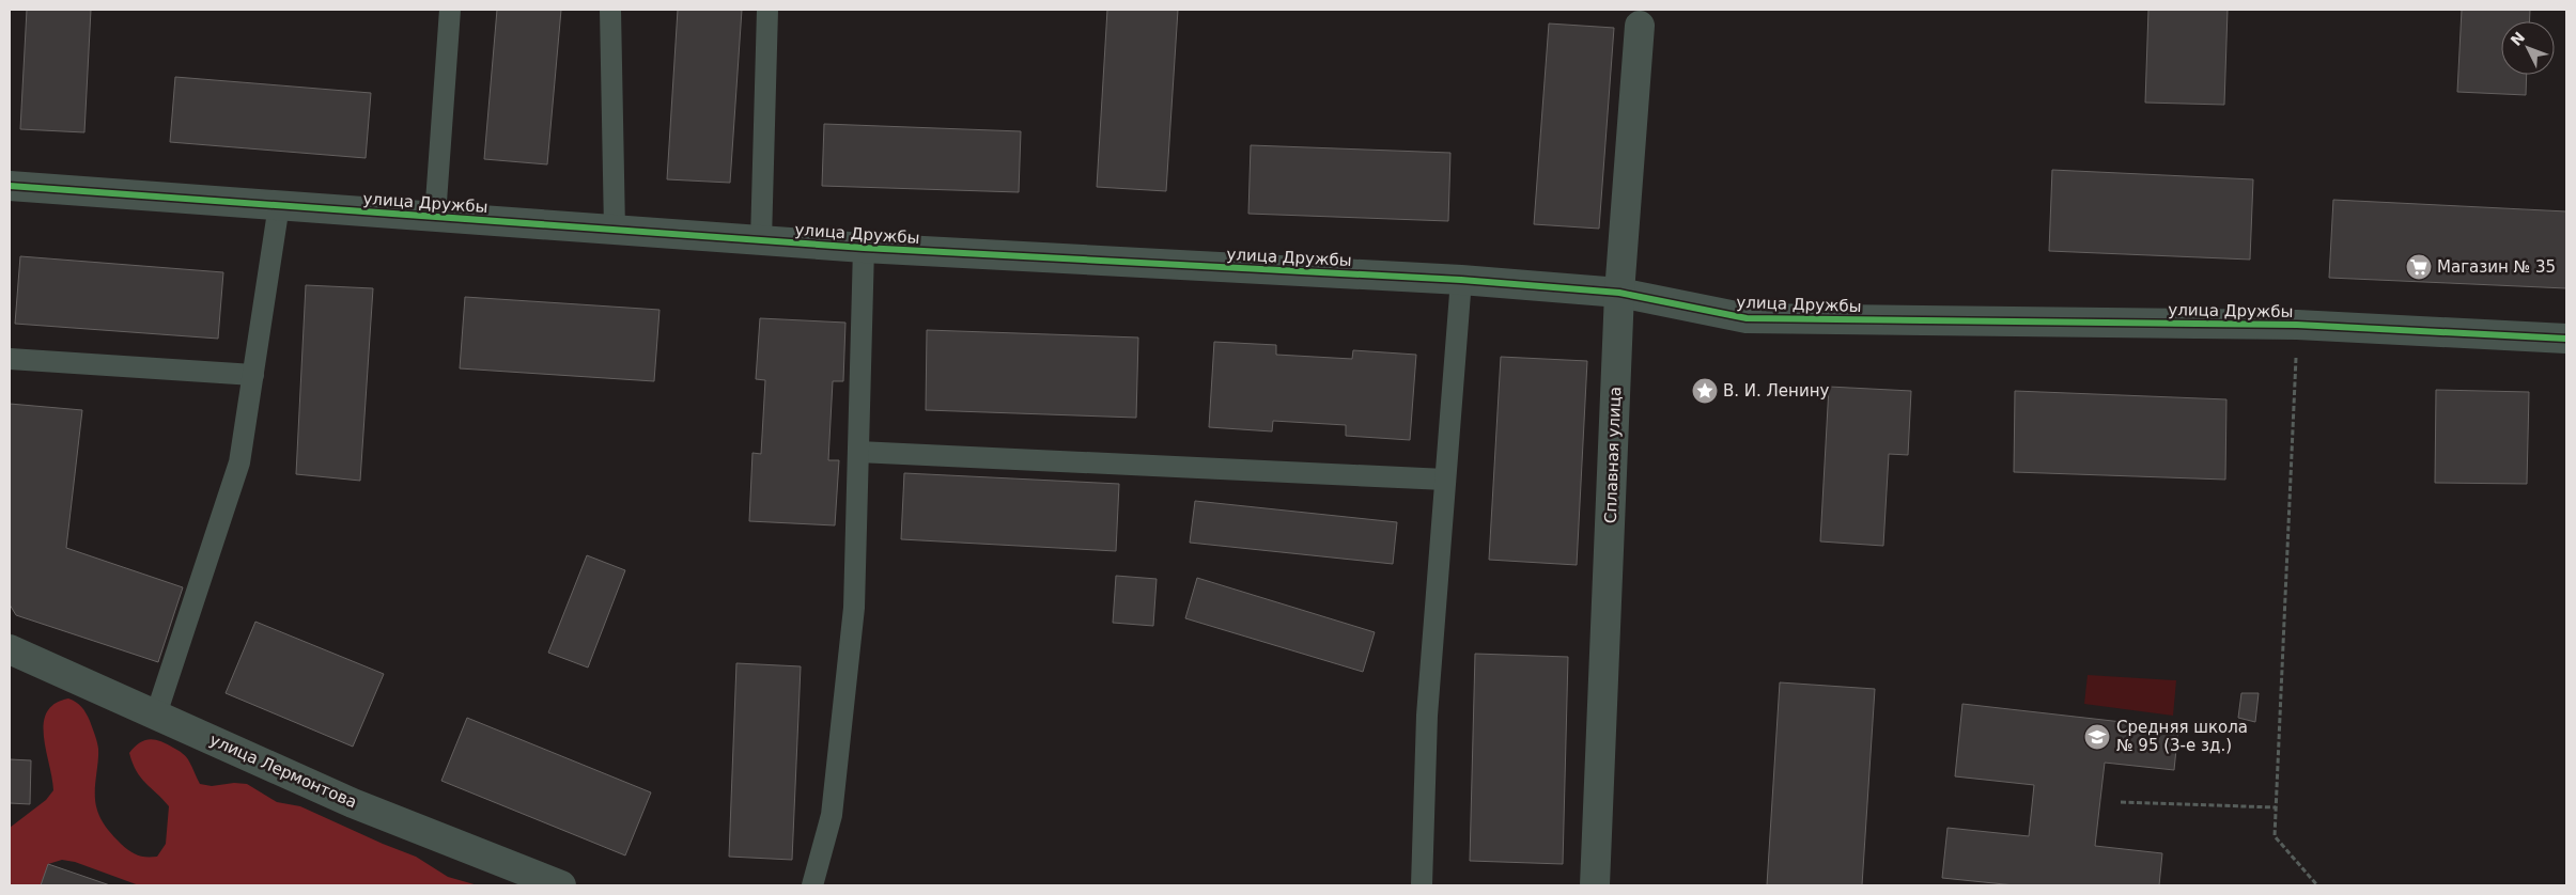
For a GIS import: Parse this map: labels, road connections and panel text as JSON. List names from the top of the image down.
{
  "streets": {
    "street": ["улица Дружбы", "Сплавная улица", "улица Лермонтова"]
  },
  "crossings": [
    ["улица Дружбы", "Сплавная улица"]
  ],
  "places": {
    "supermarket": ["Магазин № 35"],
    "place": ["В. И. Ленину"],
    "school or university": ["Средняя школа № 95 (3-е зд.)"]
  },
  "north": "top left"
}
